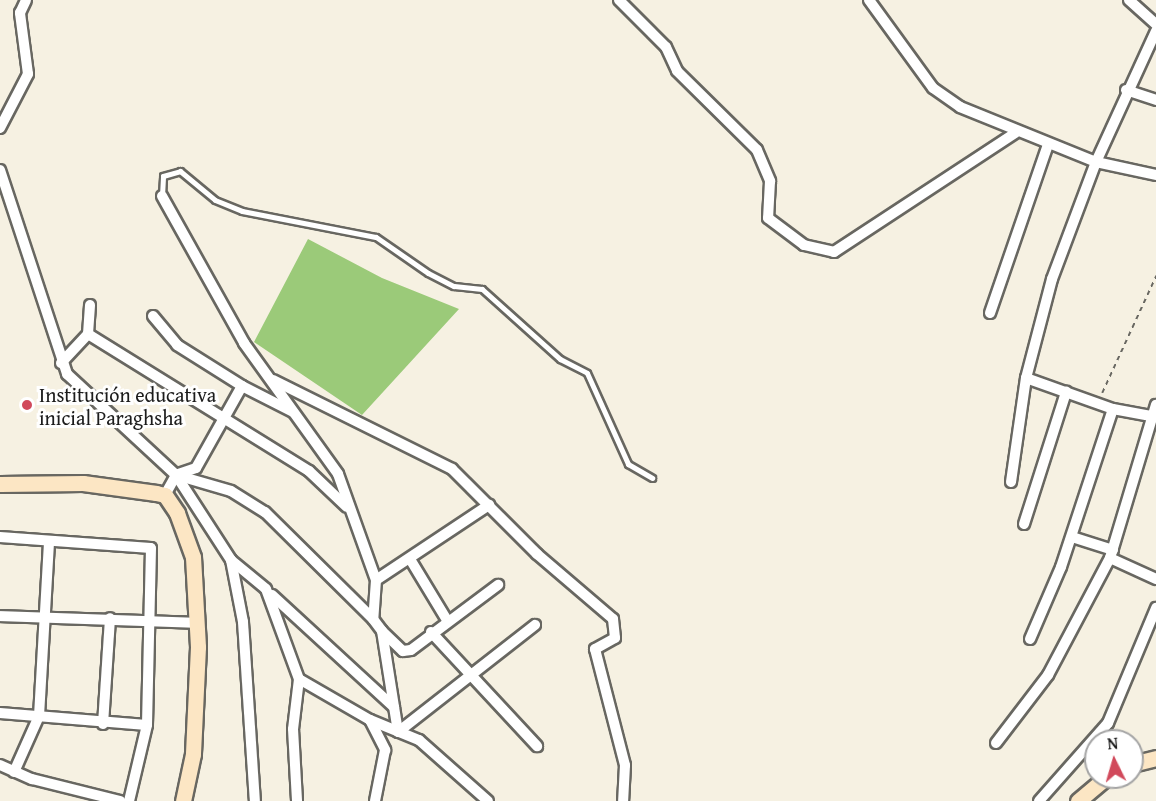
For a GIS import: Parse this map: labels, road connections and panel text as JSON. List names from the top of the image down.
{
  "places": ["Institución educativa inicial Paraghsha"],
  "north": "top"
}
